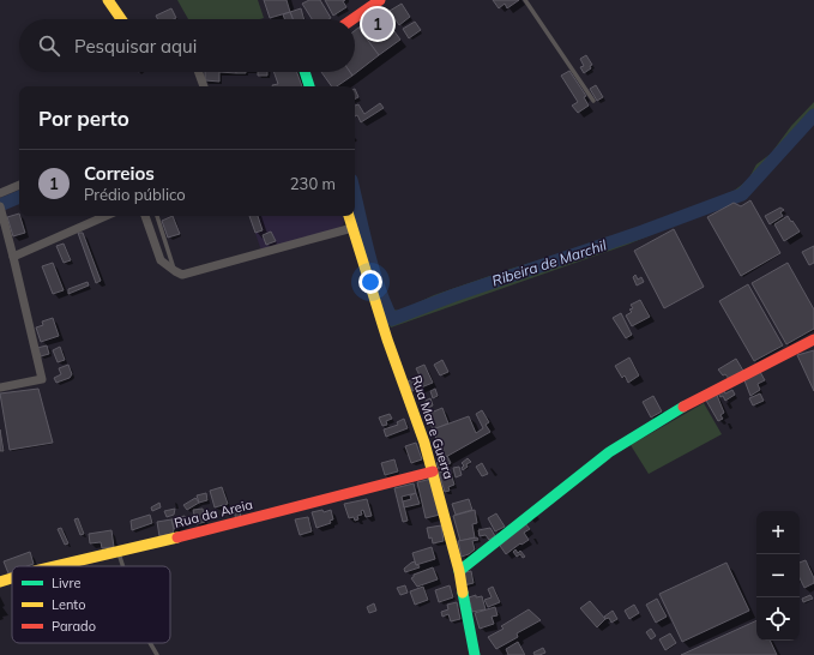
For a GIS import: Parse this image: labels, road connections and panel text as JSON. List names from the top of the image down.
{
  "streets": {
    "street": ["Rua Mar e Guerra", "Rua da Areia"]
  },
  "crossings": [
    ["Rua Mar e Guerra", "Rua da Areia"]
  ],
  "water": ["Ribeira de Marchil"],
  "legend": ["Livre", "Lento", "Parado"],
  "page": {
    "pins": "1",
    "search": "Pesquisar aqui",
    "heading": "Por perto",
    "list": [
      {
        "mark": "1",
        "name": "Correios",
        "note": "Prédio público",
        "value": "230 m"
      }
    ],
    "map_buttons": ["+", "−"]
  }
}
